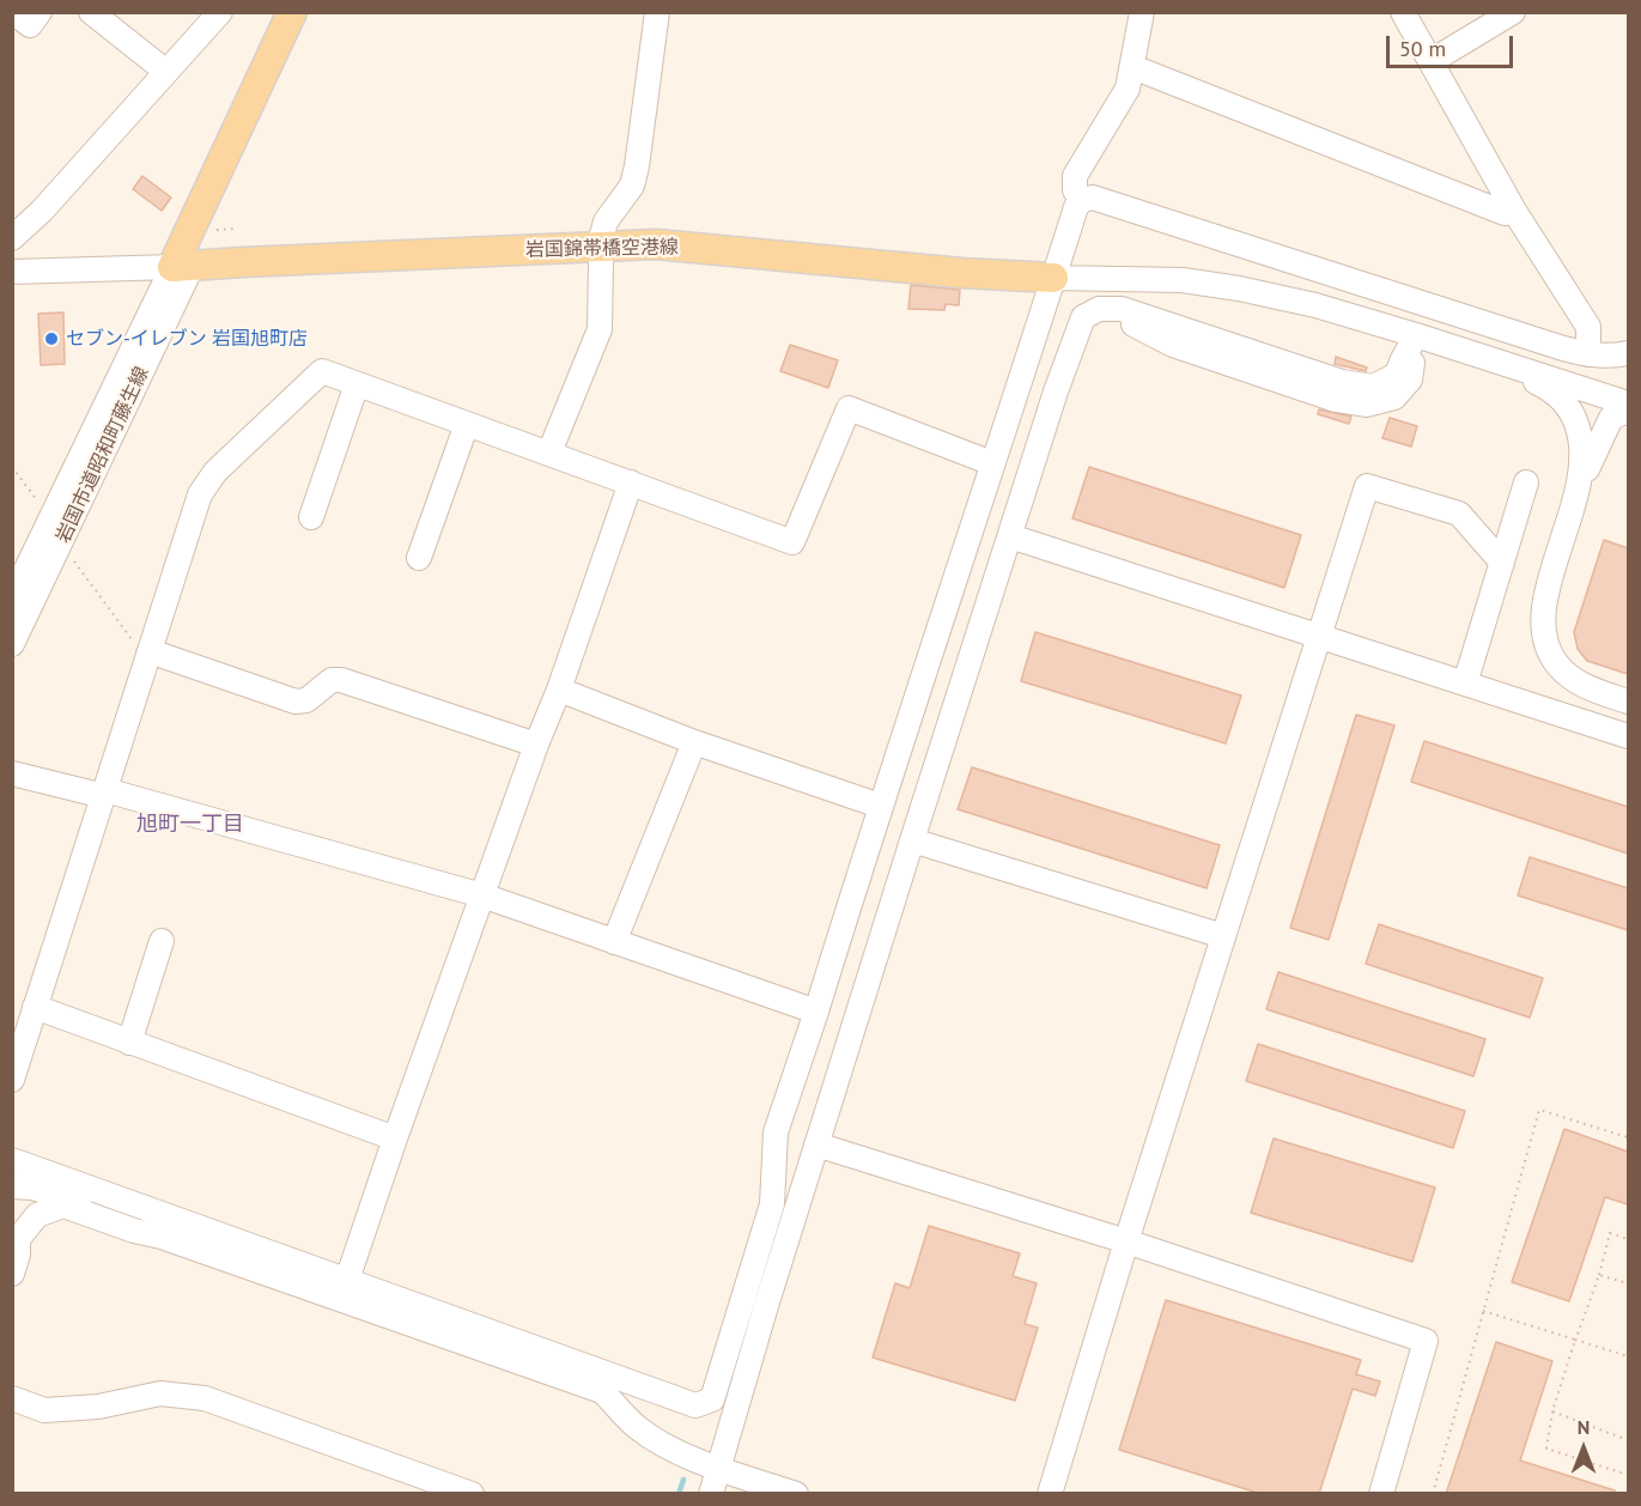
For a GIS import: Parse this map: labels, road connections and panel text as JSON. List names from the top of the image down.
{
  "streets": {
    "main road": ["岩国錦帯橋空港線"],
    "street": ["岩国市道昭和町藤生線"]
  },
  "crossings": [
    ["岩国錦帯橋空港線", "岩国市道昭和町藤生線"]
  ],
  "districts": ["旭町一丁目"],
  "places": ["セブン-イレブン 岩国旭町店"],
  "scale_bar": "50 m",
  "north": "top"
}
